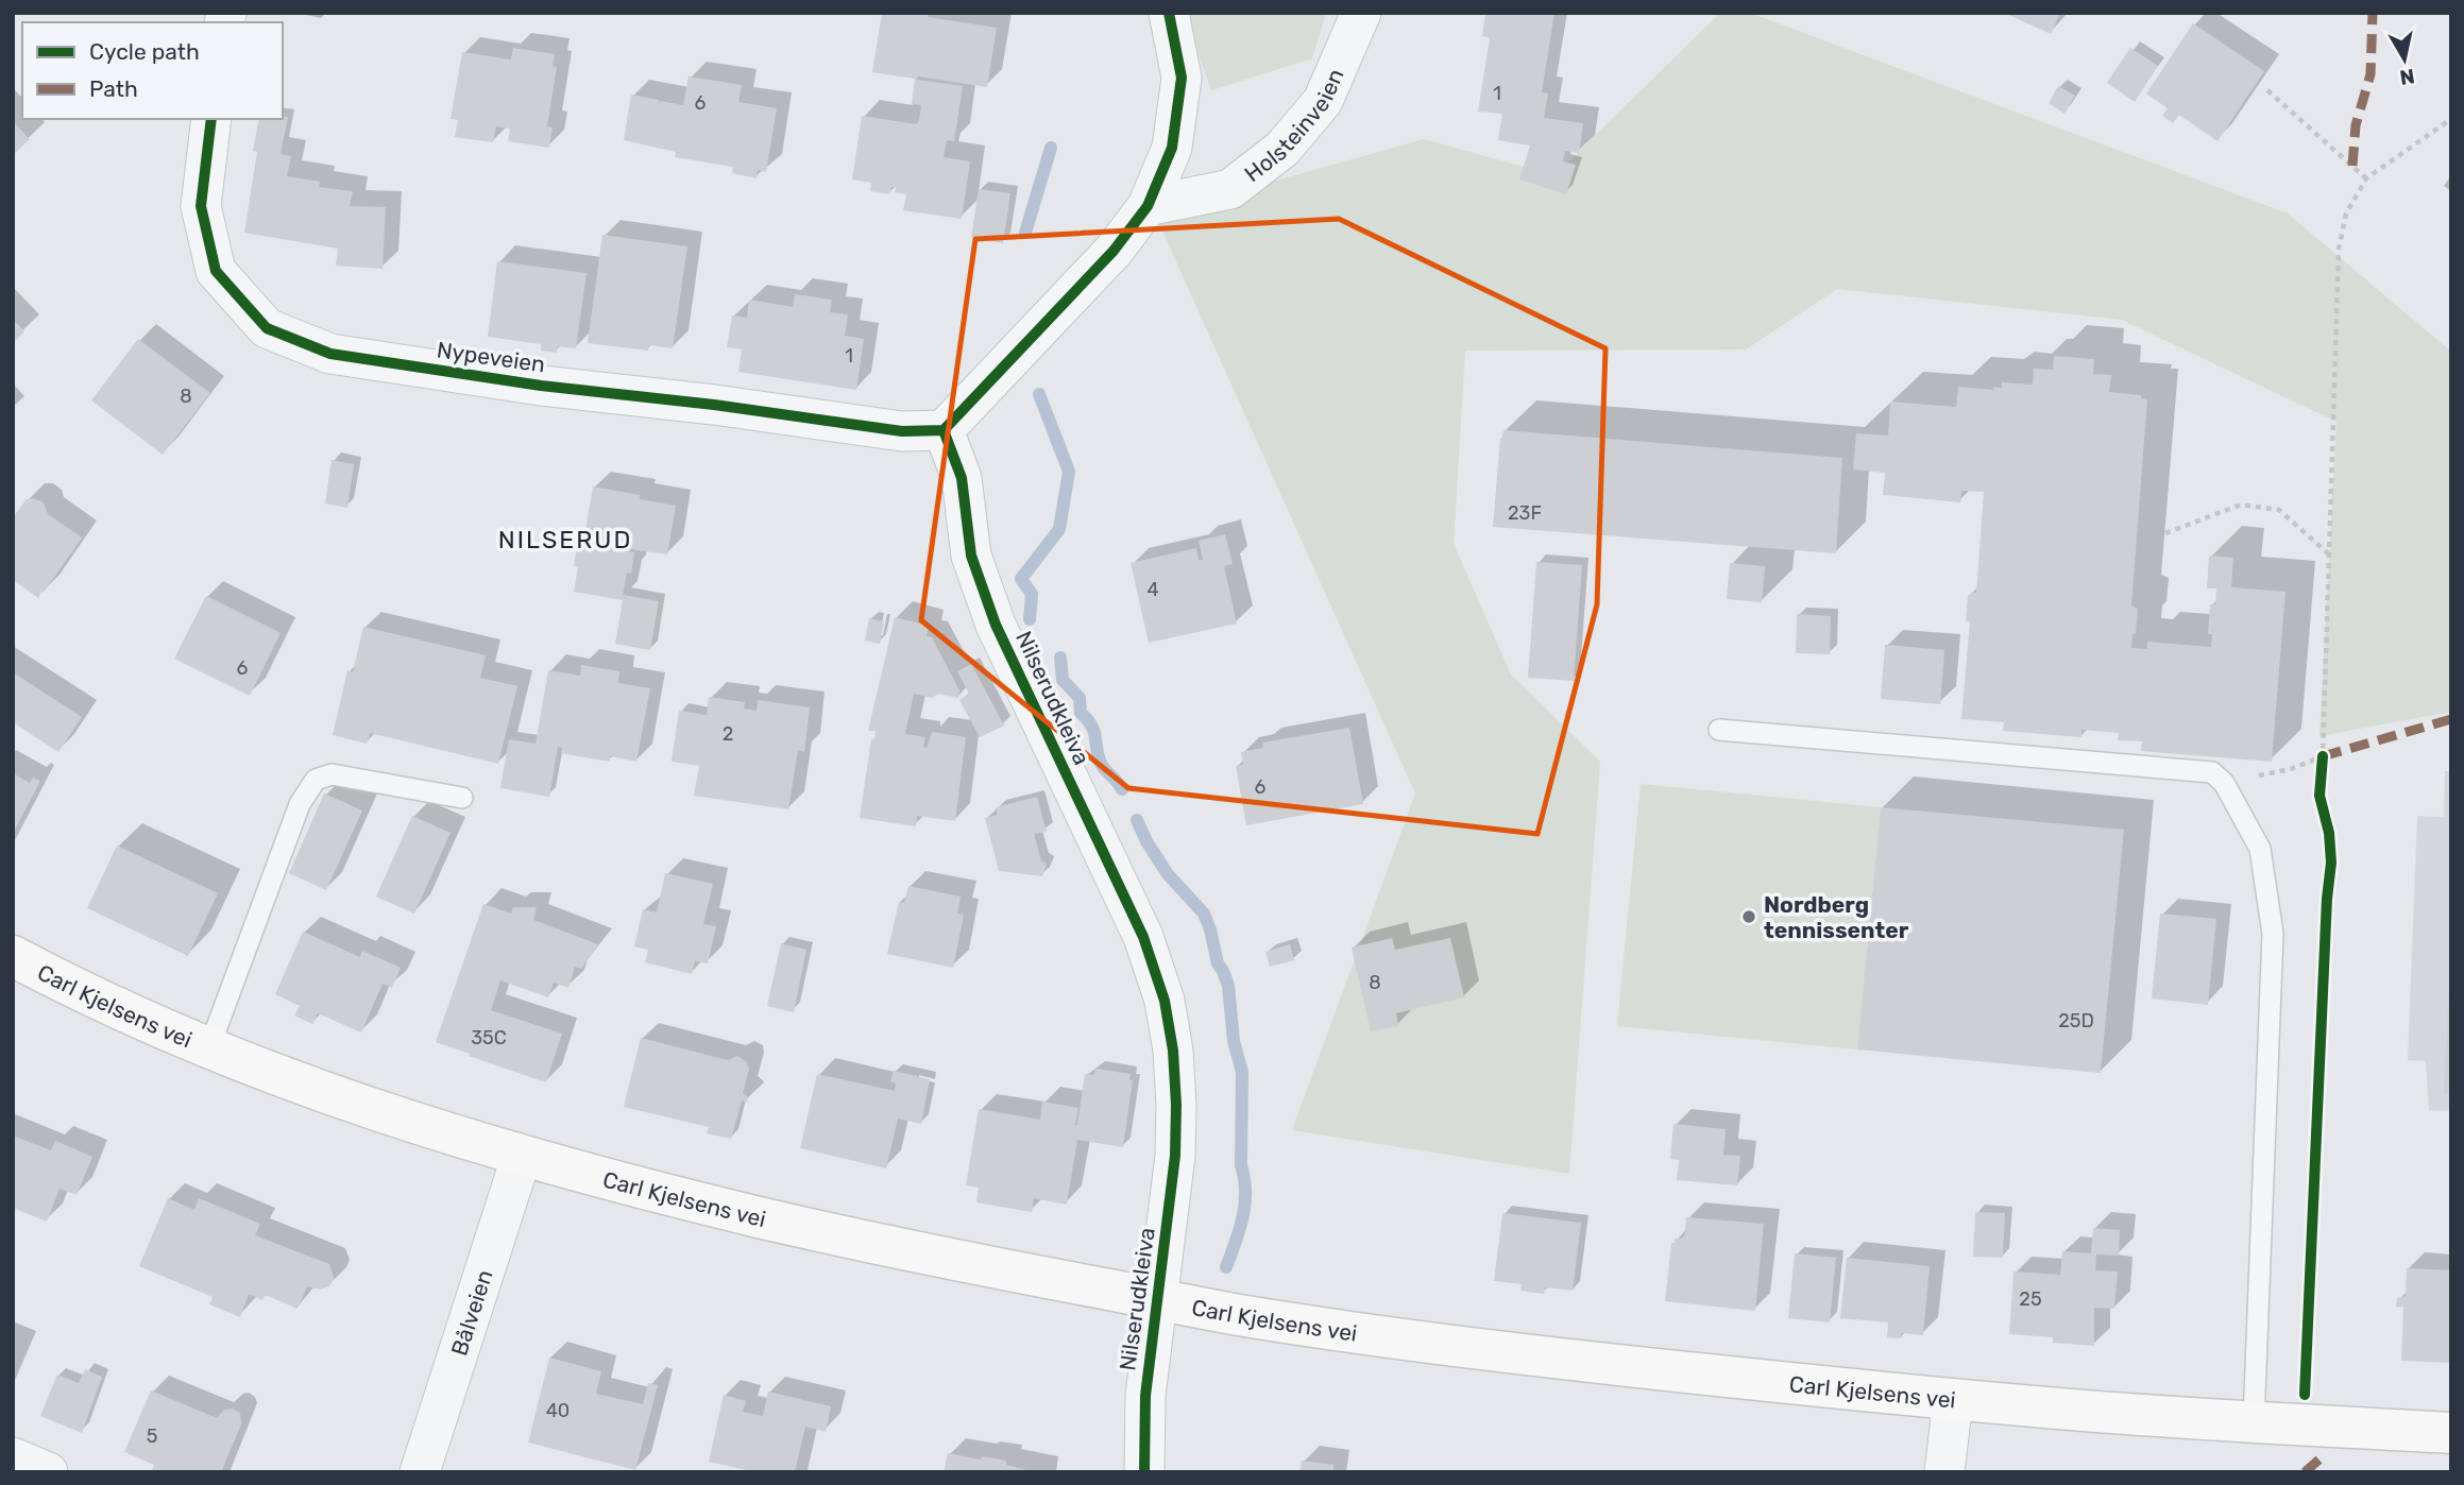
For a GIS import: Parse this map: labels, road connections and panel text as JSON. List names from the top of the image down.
{
  "streets": {
    "main road": ["Carl Kjelsens vei"],
    "street": [
      "Holsteinveien",
      "Nypeveien",
      "Nilserudkleiva",
      "Bålveien"
    ]
  },
  "crossings": [
    ["Nypeveien", "Nilserudkleiva"],
    ["Nilserudkleiva", "Carl Kjelsens vei"],
    ["Carl Kjelsens vei", "Bålveien"]
  ],
  "districts": ["NILSERUD"],
  "places": ["Nordberg tennissenter"],
  "house_numbers": [
    "1",
    "6",
    "1",
    "8",
    "23F",
    "4",
    "6",
    "2",
    "6",
    "8",
    "25D",
    "35C",
    "25",
    "40",
    "5"
  ],
  "legend": ["Cycle path", "Path"],
  "north": "bottom"
}
